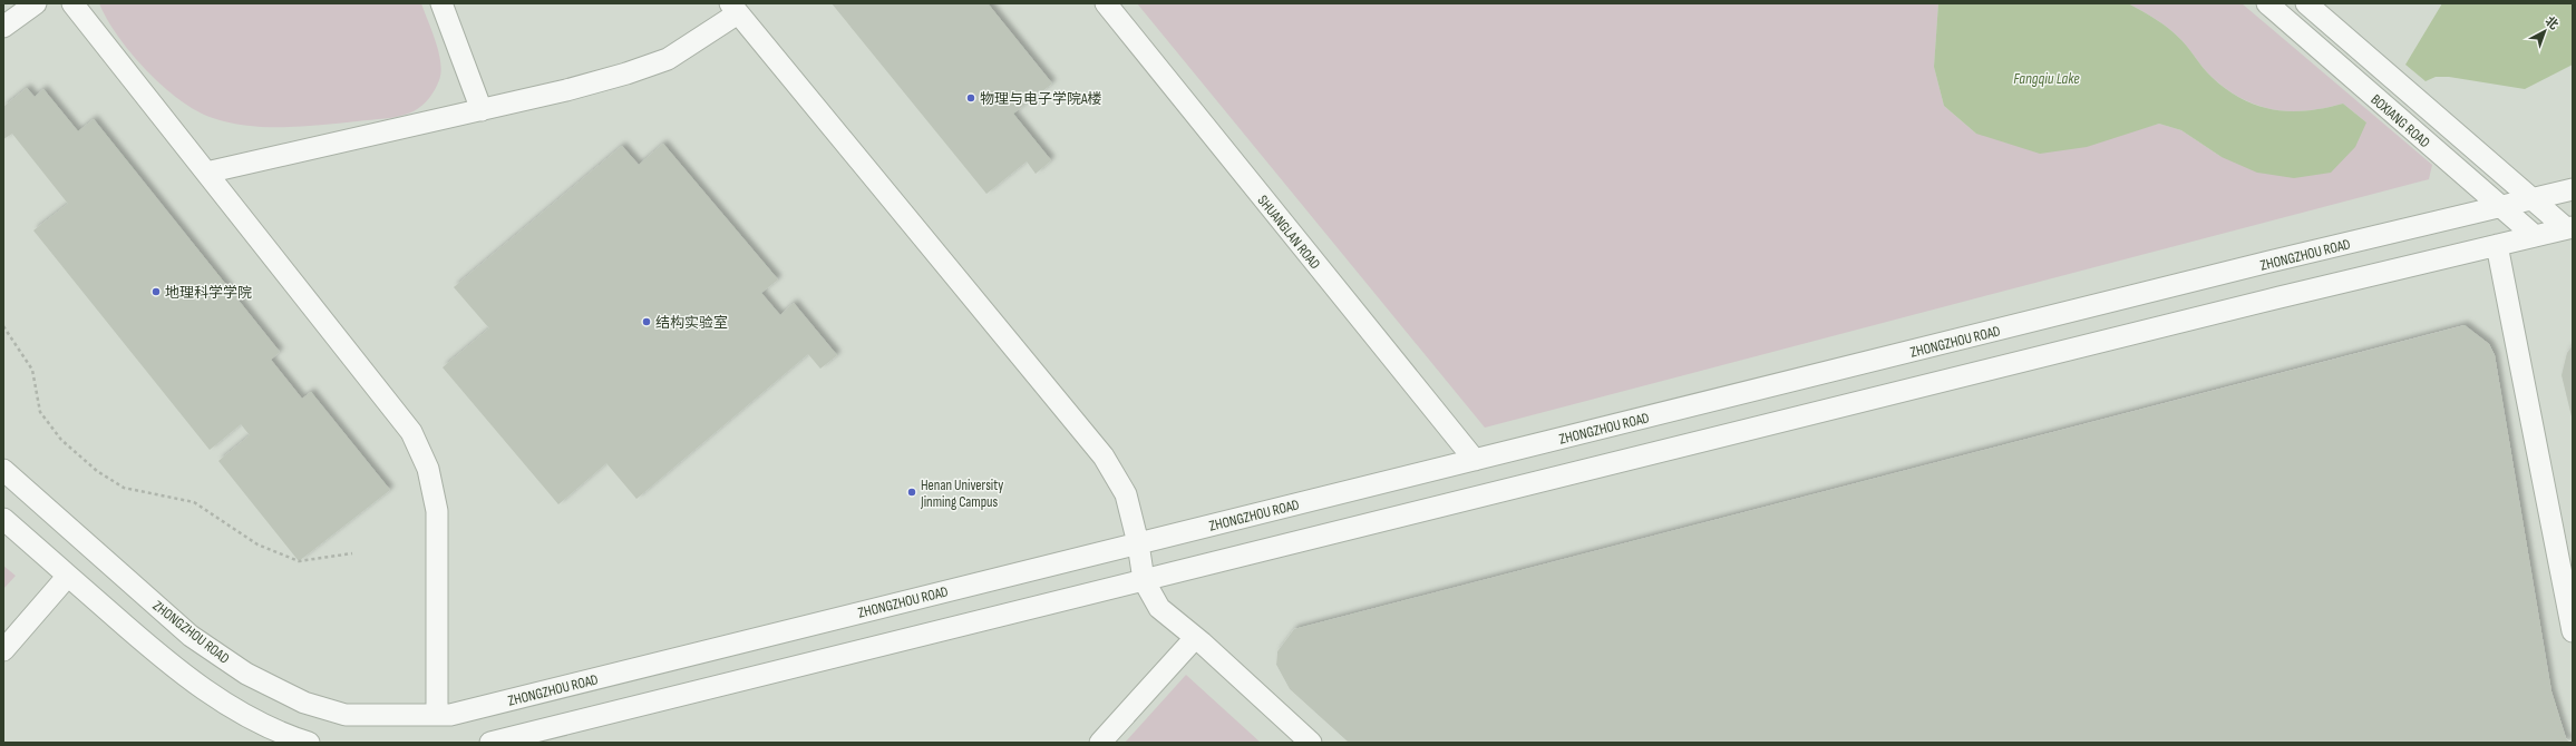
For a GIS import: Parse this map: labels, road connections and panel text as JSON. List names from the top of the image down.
{
  "streets": {
    "lane": ["BOXIANG ROAD", "SHUANGLAN ROAD", "ZHONGZHOU ROAD"]
  },
  "crossings": [
    ["BOXIANG ROAD", "ZHONGZHOU ROAD"],
    ["SHUANGLAN ROAD", "ZHONGZHOU ROAD"]
  ],
  "water": ["Fangqiu Lake"],
  "places": [
    "物理与电子学院A楼",
    "地理科学学院",
    "结构实验室",
    "Henan University Jinming Campus"
  ],
  "north": "top right"
}
